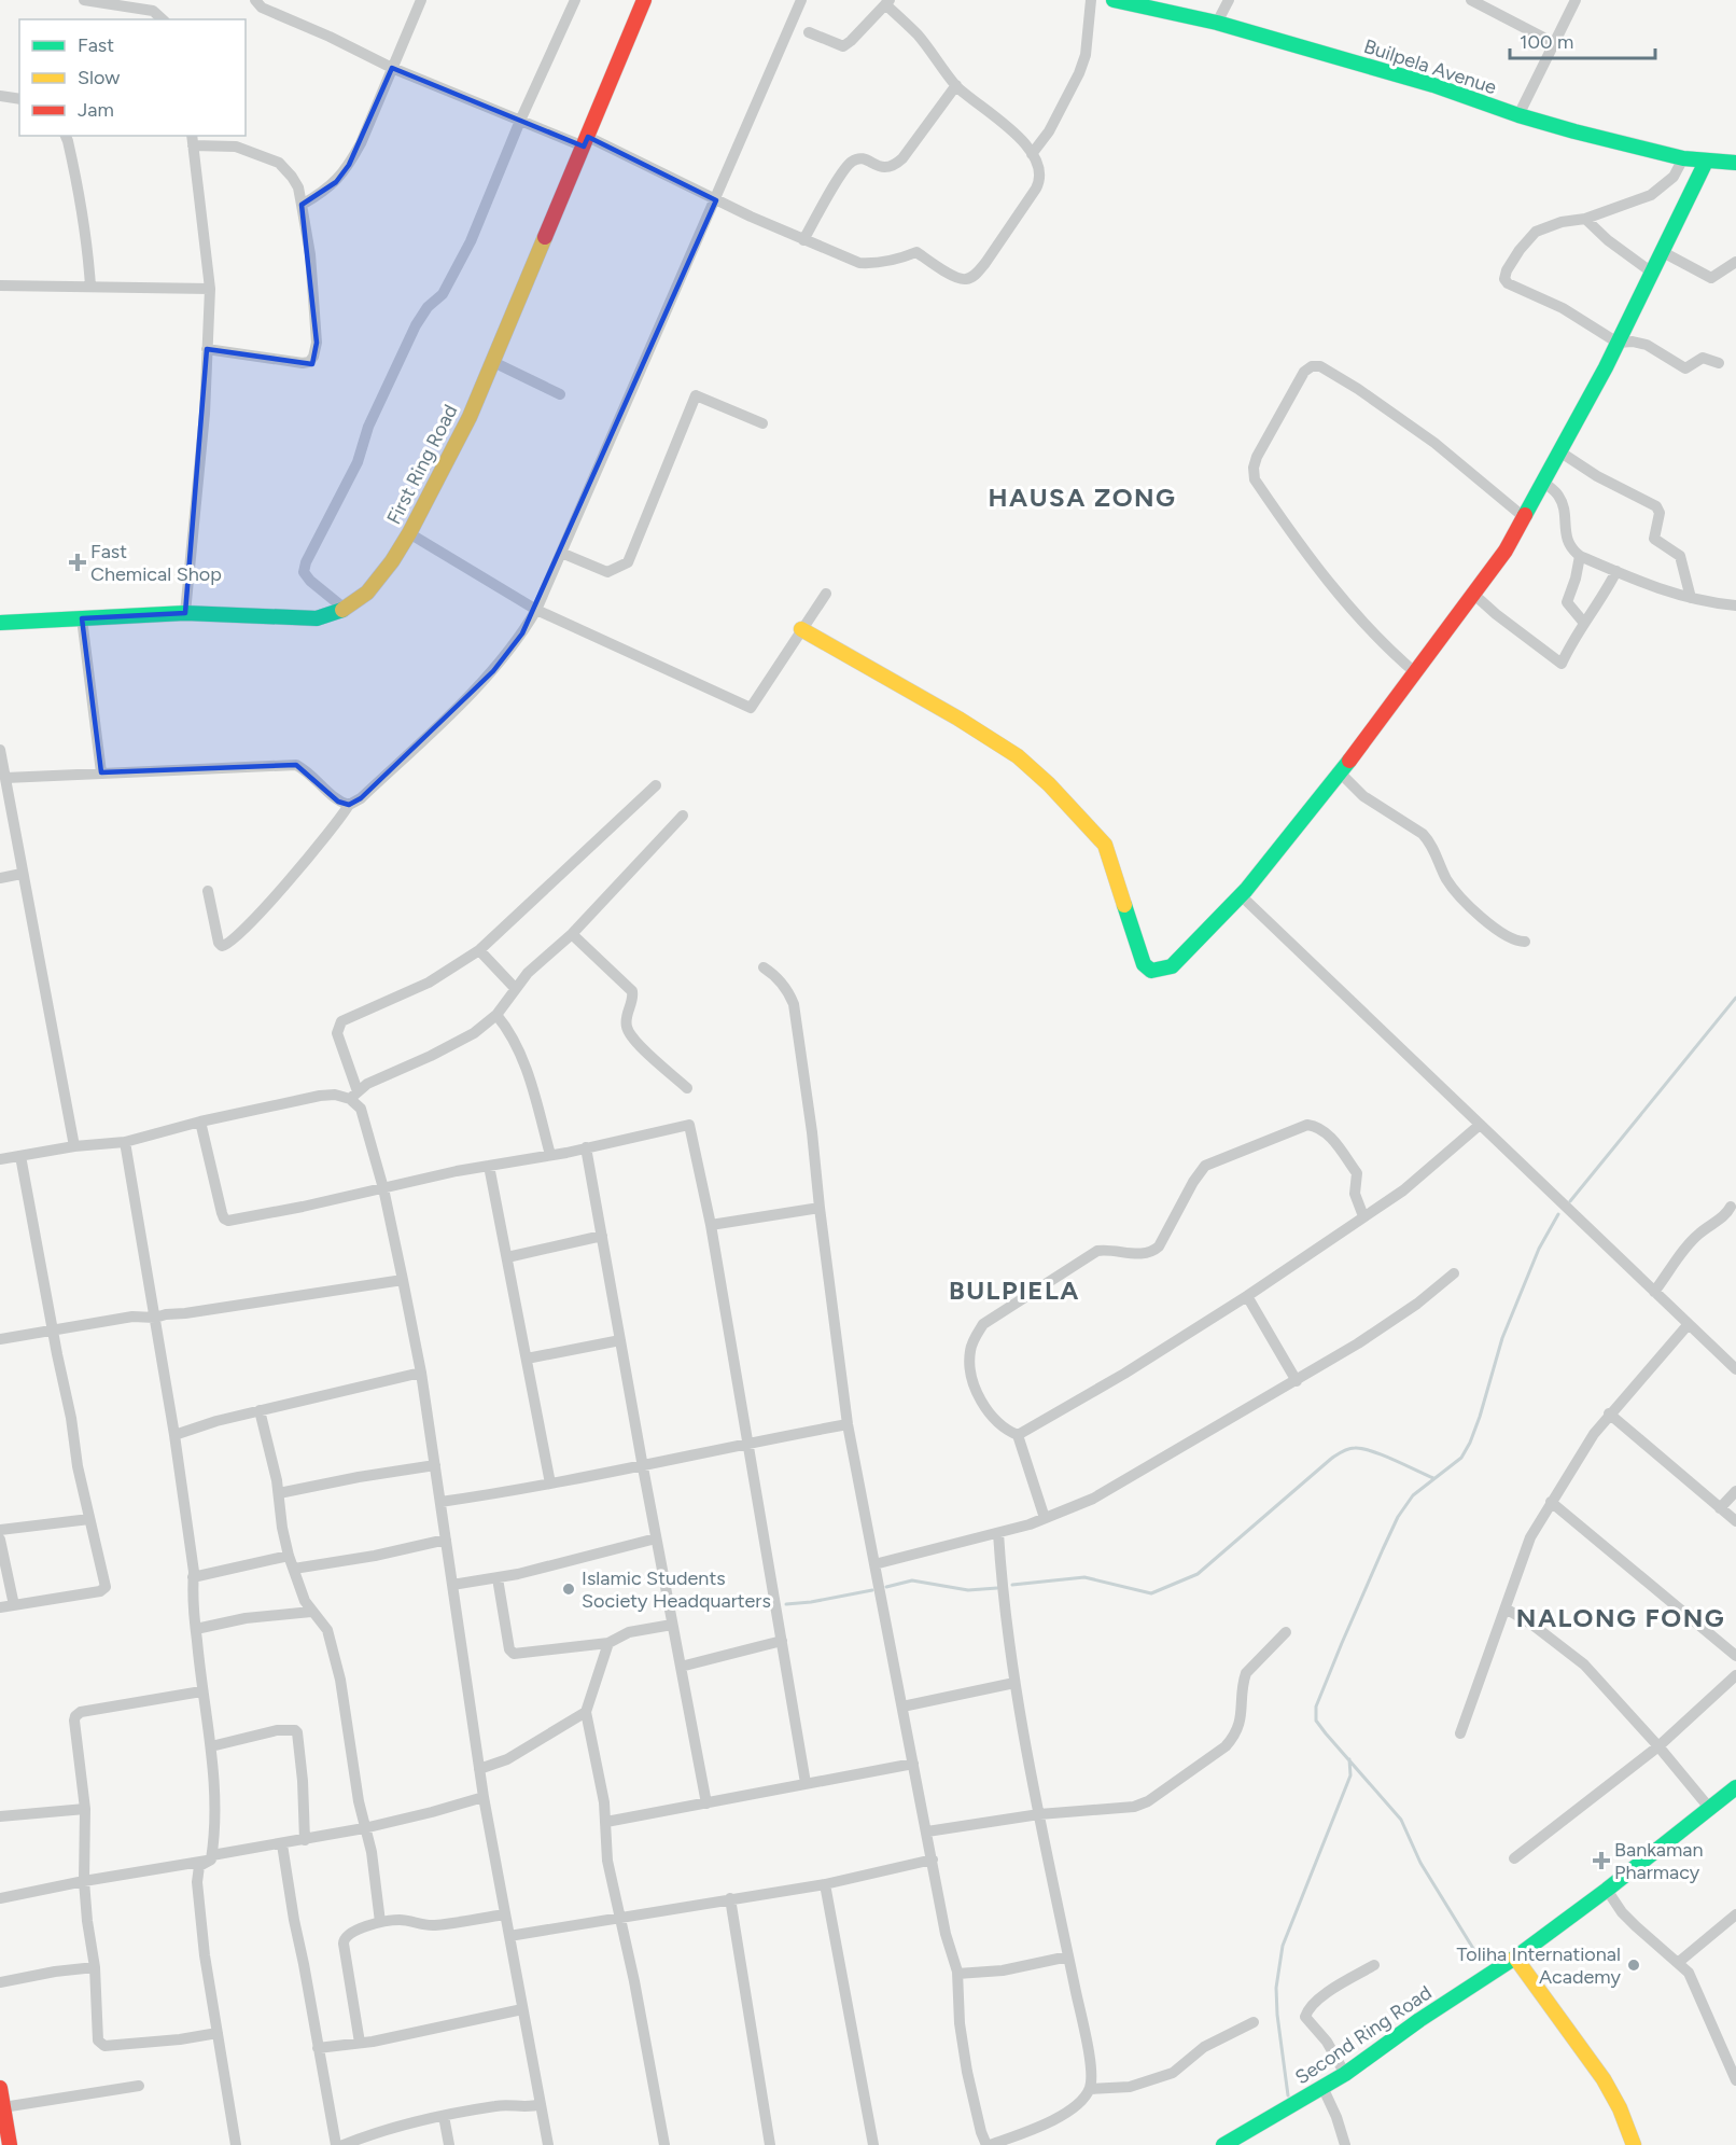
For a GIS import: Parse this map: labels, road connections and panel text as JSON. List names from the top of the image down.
{
  "streets": {
    "main road": ["Builpela Avenue", "First Ring Road", "Second Ring Road"]
  },
  "districts": ["HAUSA ZONG", "BULPIELA", "NALONG FONG"],
  "places": {
    "health": ["Fast Chemical Shop", "Bankaman Pharmacy"],
    "other": ["Islamic Students Society Headquarters", "Toliha International Academy"]
  },
  "legend": ["Fast", "Slow", "Jam"],
  "scale_bar": "100 m"
}
